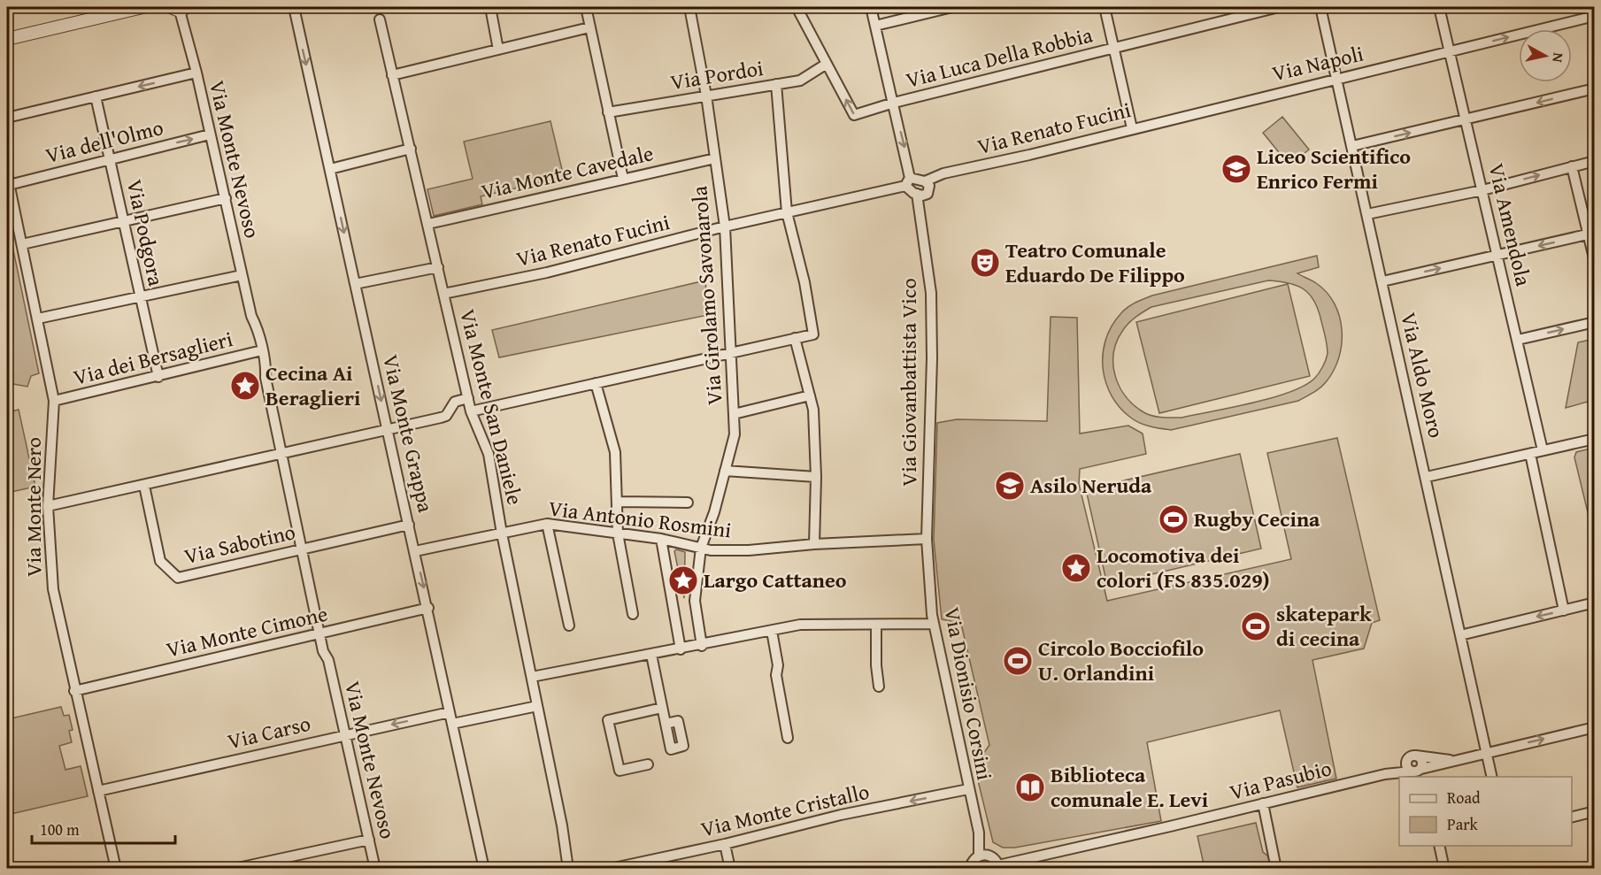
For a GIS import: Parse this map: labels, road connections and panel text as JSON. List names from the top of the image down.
{
  "streets": {
    "street": [
      "Via Luca Della Robbia",
      "Via Napoli",
      "Via Pordoi",
      "Via Renato Fucini",
      "Via dell'Olmo",
      "Via Monte Nevoso",
      "Via Monte Cavedale",
      "Via Amendola",
      "Via Podgora",
      "Via Girolamo Savonarola",
      "Via dei Bersaglieri",
      "Via Aldo Moro",
      "Via Giovanbattista Vico",
      "Via Monte San Daniele",
      "Via Monte Grappa",
      "Via Monte Nero",
      "Via Antonio Rosmini",
      "Via Sabotino",
      "Via Monte Cimone",
      "Via Dionisio Corsini",
      "Via Carso",
      "Via Pasubio",
      "Via Monte Cristallo"
    ]
  },
  "crossings": [
    ["Via Luca Della Robbia", "Via Pordoi"],
    ["Via Napoli", "Via Renato Fucini"],
    ["Via Napoli", "Via Amendola"],
    ["Via Napoli", "Via Aldo Moro"],
    ["Via Pordoi", "Via Girolamo Savonarola"],
    ["Via Renato Fucini", "Via Girolamo Savonarola"],
    ["Via Renato Fucini", "Via Monte San Daniele"],
    ["Via dell'Olmo", "Via Monte Nevoso"],
    ["Via dell'Olmo", "Via Podgora"],
    ["Via dell'Olmo", "Via Monte Nero"],
    ["Via Monte Nevoso", "Via dei Bersaglieri"],
    ["Via Monte Nevoso", "Via Sabotino"],
    ["Via Monte Nevoso", "Via Monte Cimone"],
    ["Via Monte Nevoso", "Via Carso"],
    ["Via Monte Cavedale", "Via Girolamo Savonarola"],
    ["Via Monte Cavedale", "Via Monte San Daniele"],
    ["Via Podgora", "Via dei Bersaglieri"],
    ["Via Girolamo Savonarola", "Via Antonio Rosmini"],
    ["Via dei Bersaglieri", "Via Monte Nero"],
    ["Via Aldo Moro", "Via Pasubio"],
    ["Via Giovanbattista Vico", "Via Antonio Rosmini"],
    ["Via Giovanbattista Vico", "Via Dionisio Corsini"],
    ["Via Monte San Daniele", "Via Antonio Rosmini"],
    ["Via Monte Grappa", "Via Antonio Rosmini"],
    ["Via Monte Grappa", "Via Sabotino"],
    ["Via Monte Grappa", "Via Monte Cimone"],
    ["Via Monte Grappa", "Via Carso"],
    ["Via Monte Nero", "Via Monte Cimone"],
    ["Via Monte Nero", "Via Carso"],
    ["Via Antonio Rosmini", "Via Dionisio Corsini"],
    ["Via Dionisio Corsini", "Via Monte Cristallo"]
  ],
  "one_way": ["Via Monte Grappa", "Via Monte Cristallo"],
  "places": {
    "school or university": ["Liceo Scientifico Enrico Fermi", "Asilo Neruda"],
    "theatre": ["Teatro Comunale Eduardo De Filippo"],
    "place": ["Cecina Ai Beraglieri", "Locomotiva dei colori (FS 835.029)", "Largo Cattaneo"],
    "sports": ["Rugby Cecina", "skatepark di cecina", "Circolo Bocciofilo U. Orlandini"],
    "library": ["Biblioteca comunale E. Levi"]
  },
  "legend": ["Road", "Park"],
  "scale_bar": "100 m",
  "north": "right"
}
